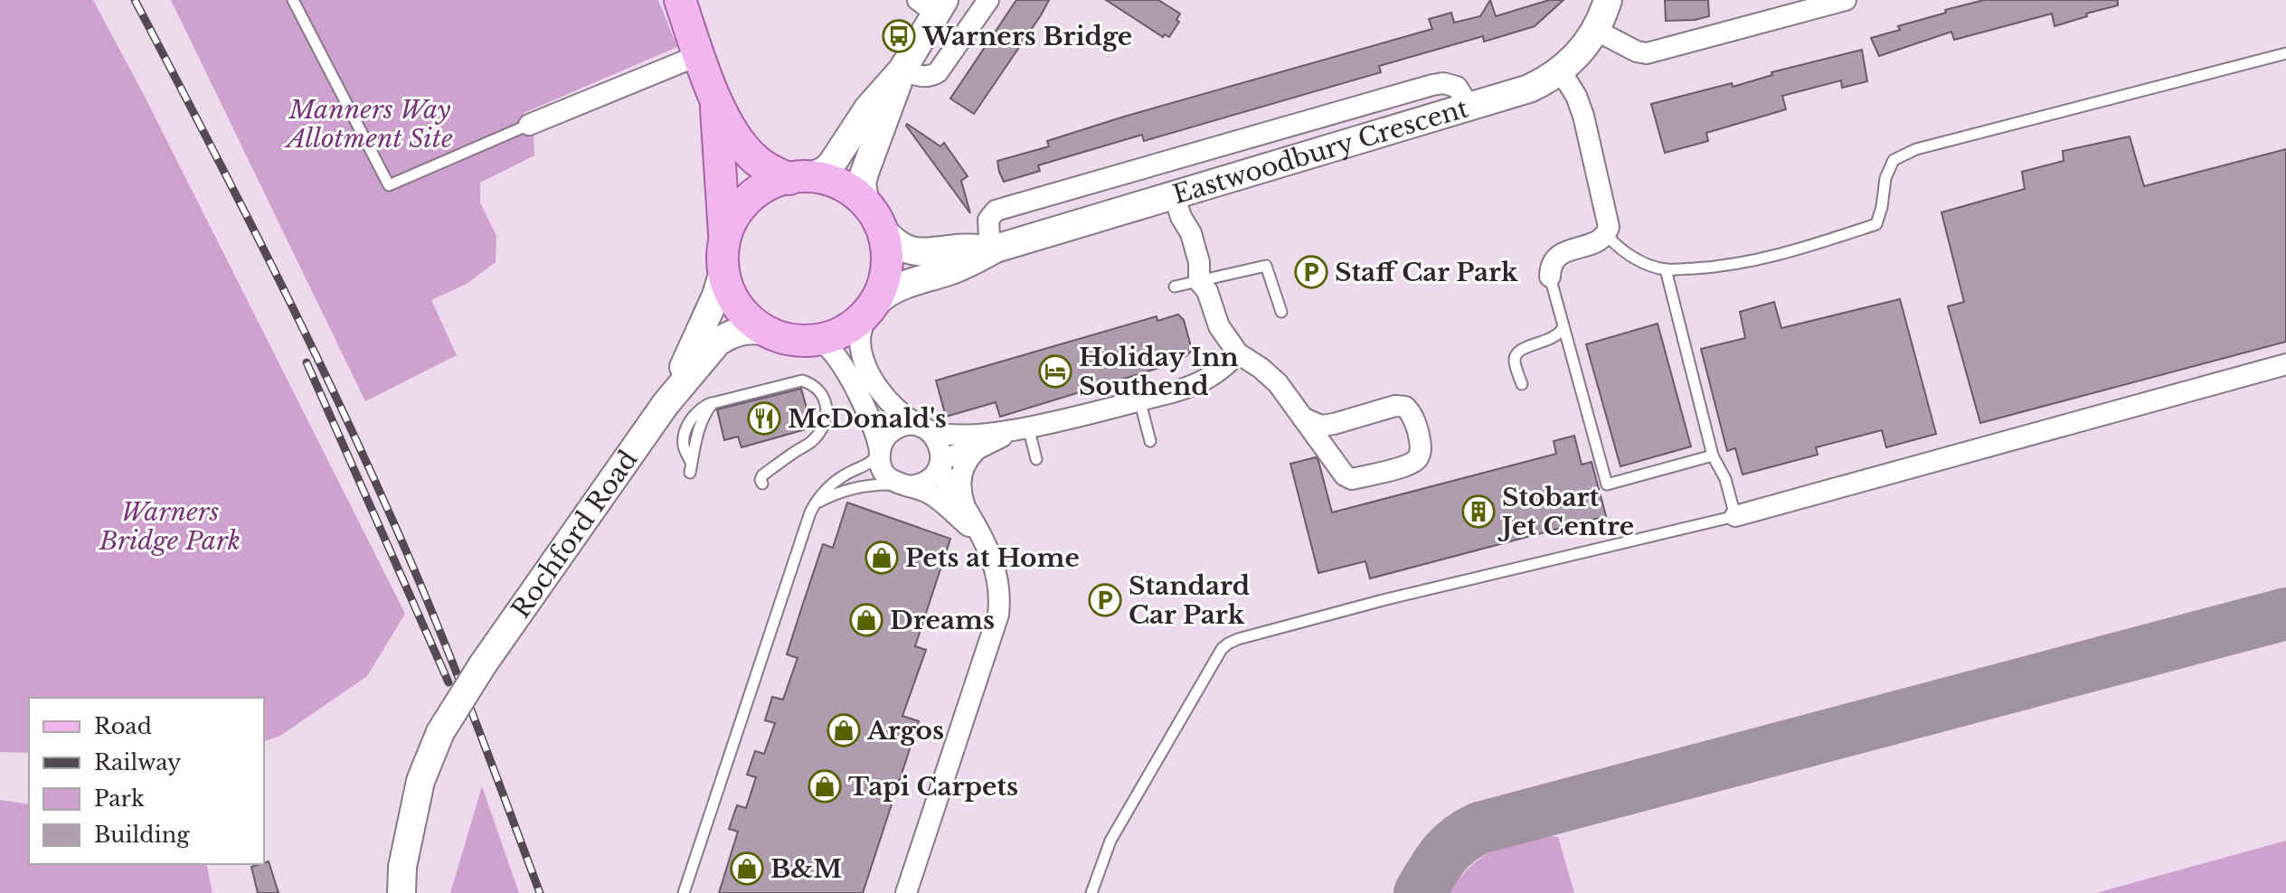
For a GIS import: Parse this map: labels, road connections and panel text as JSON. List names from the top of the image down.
{
  "streets": {
    "street": ["Eastwoodbury Crescent", "Rochford Road"]
  },
  "crossings": [
    ["Eastwoodbury Crescent", "Rochford Road"]
  ],
  "parks": ["Manners Way Allotment Site", "Warners Bridge Park"],
  "places": {
    "bus stop": ["Warners Bridge"],
    "parking": ["Staff Car Park", "Standard Car Park"],
    "hotel": ["Holiday Inn Southend"],
    "restaurant": ["McDonald's"],
    "building": ["Stobart Jet Centre"],
    "shop": [
      "Pets at Home",
      "Dreams",
      "Argos",
      "Tapi Carpets",
      "B&M"
    ]
  },
  "legend": [
    "Road",
    "Railway",
    "Park",
    "Building"
  ]
}
